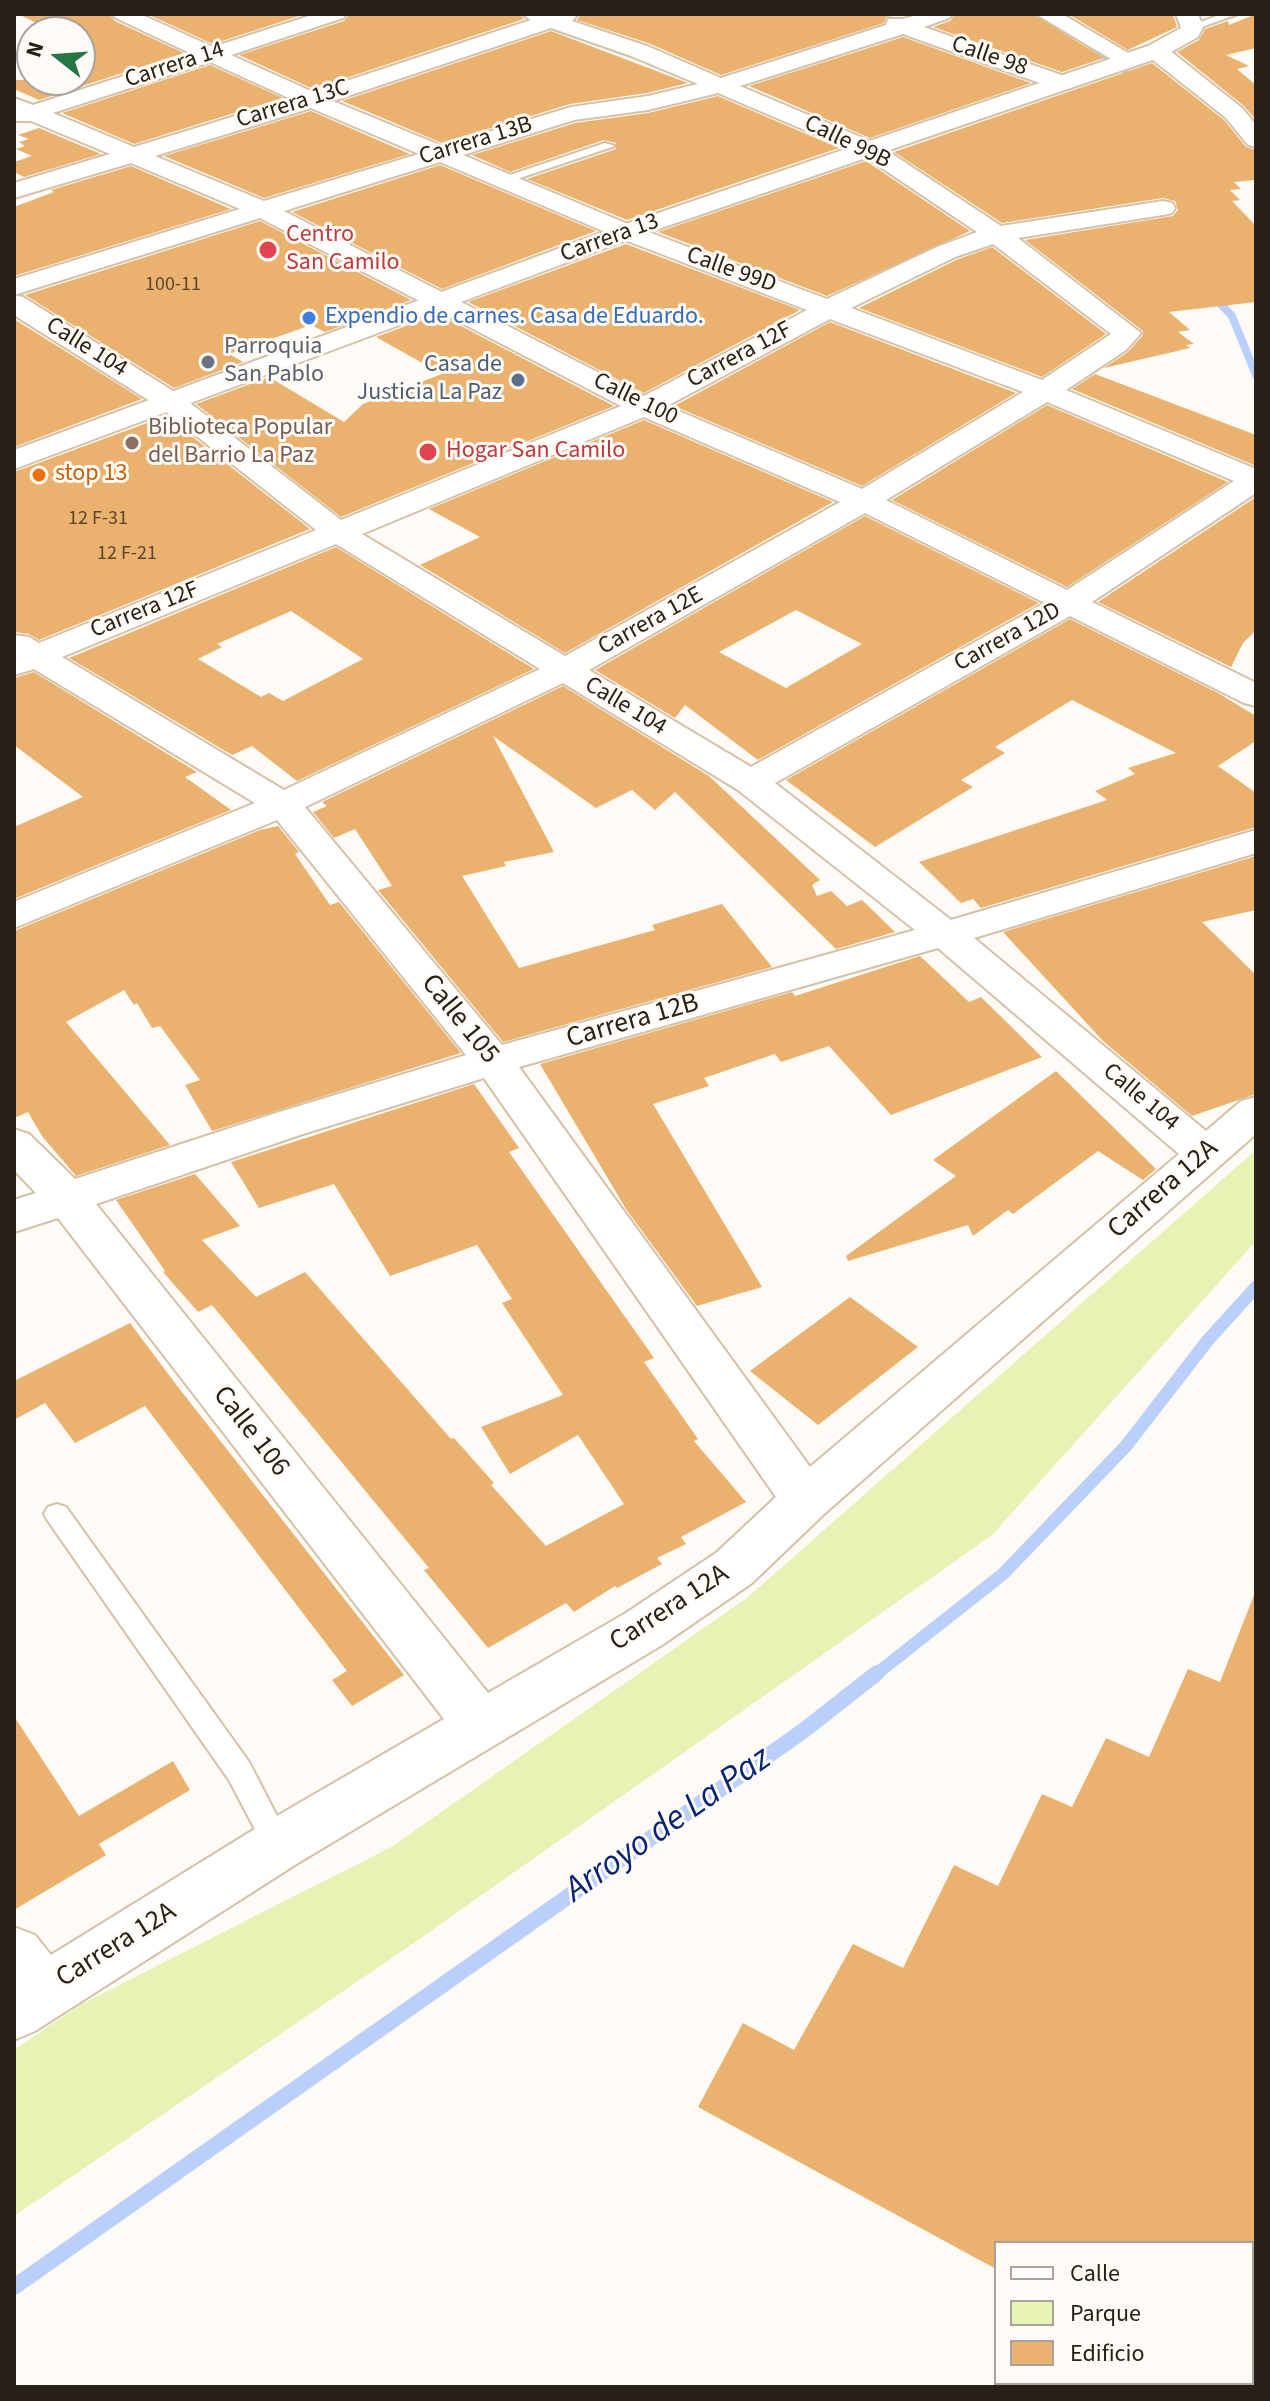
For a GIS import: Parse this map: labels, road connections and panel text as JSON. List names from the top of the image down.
{
  "streets": {
    "street": [
      "Calle 98",
      "Carrera 14",
      "Carrera 13C",
      "Carrera 13B",
      "Calle 99B",
      "Carrera 13",
      "Calle 99D",
      "Calle 104",
      "Carrera 12F",
      "Calle 100",
      "Carrera 12E",
      "Carrera 12D",
      "Calle 105",
      "Carrera 12B",
      "Carrera 12A",
      "Calle 106"
    ]
  },
  "crossings": [
    ["Calle 98", "Carrera 13B"],
    ["Calle 98", "Carrera 13"],
    ["Carrera 14", "Calle 99D"],
    ["Carrera 14", "Calle 100"],
    ["Carrera 13C", "Calle 99B"],
    ["Carrera 13C", "Calle 99D"],
    ["Carrera 13C", "Calle 100"],
    ["Carrera 13B", "Calle 99B"],
    ["Carrera 13B", "Calle 99D"],
    ["Carrera 13B", "Calle 104"],
    ["Carrera 13B", "Calle 100"],
    ["Calle 99B", "Carrera 13"],
    ["Calle 99B", "Carrera 12F"],
    ["Calle 99B", "Carrera 12E"],
    ["Carrera 13", "Calle 99D"],
    ["Carrera 13", "Calle 104"],
    ["Carrera 13", "Calle 100"],
    ["Calle 99D", "Carrera 12F"],
    ["Calle 99D", "Carrera 12E"],
    ["Calle 99D", "Carrera 12D"],
    ["Calle 104", "Carrera 12F"],
    ["Calle 104", "Carrera 12E"],
    ["Calle 104", "Carrera 12D"],
    ["Calle 104", "Carrera 12B"],
    ["Calle 104", "Carrera 12A"],
    ["Carrera 12F", "Calle 100"],
    ["Carrera 12F", "Calle 105"],
    ["Calle 100", "Carrera 12E"],
    ["Calle 100", "Carrera 12D"],
    ["Carrera 12E", "Calle 105"],
    ["Calle 105", "Carrera 12B"],
    ["Calle 105", "Carrera 12A"],
    ["Carrera 12B", "Calle 106"],
    ["Carrera 12A", "Calle 106"]
  ],
  "water": ["Arroyo de La Paz"],
  "places": [
    "Centro San Camilo",
    "Expendio de carnes. Casa de Eduardo.",
    "Parroquia San Pablo",
    "Casa de Justicia La Paz",
    "Biblioteca Popular del Barrio La Paz",
    "Hogar San Camilo",
    "stop 13"
  ],
  "house_numbers": ["100-11", "12 F-31", "12 F-21"],
  "legend": ["Calle", "Parque", "Edificio"],
  "north": "left"
}
